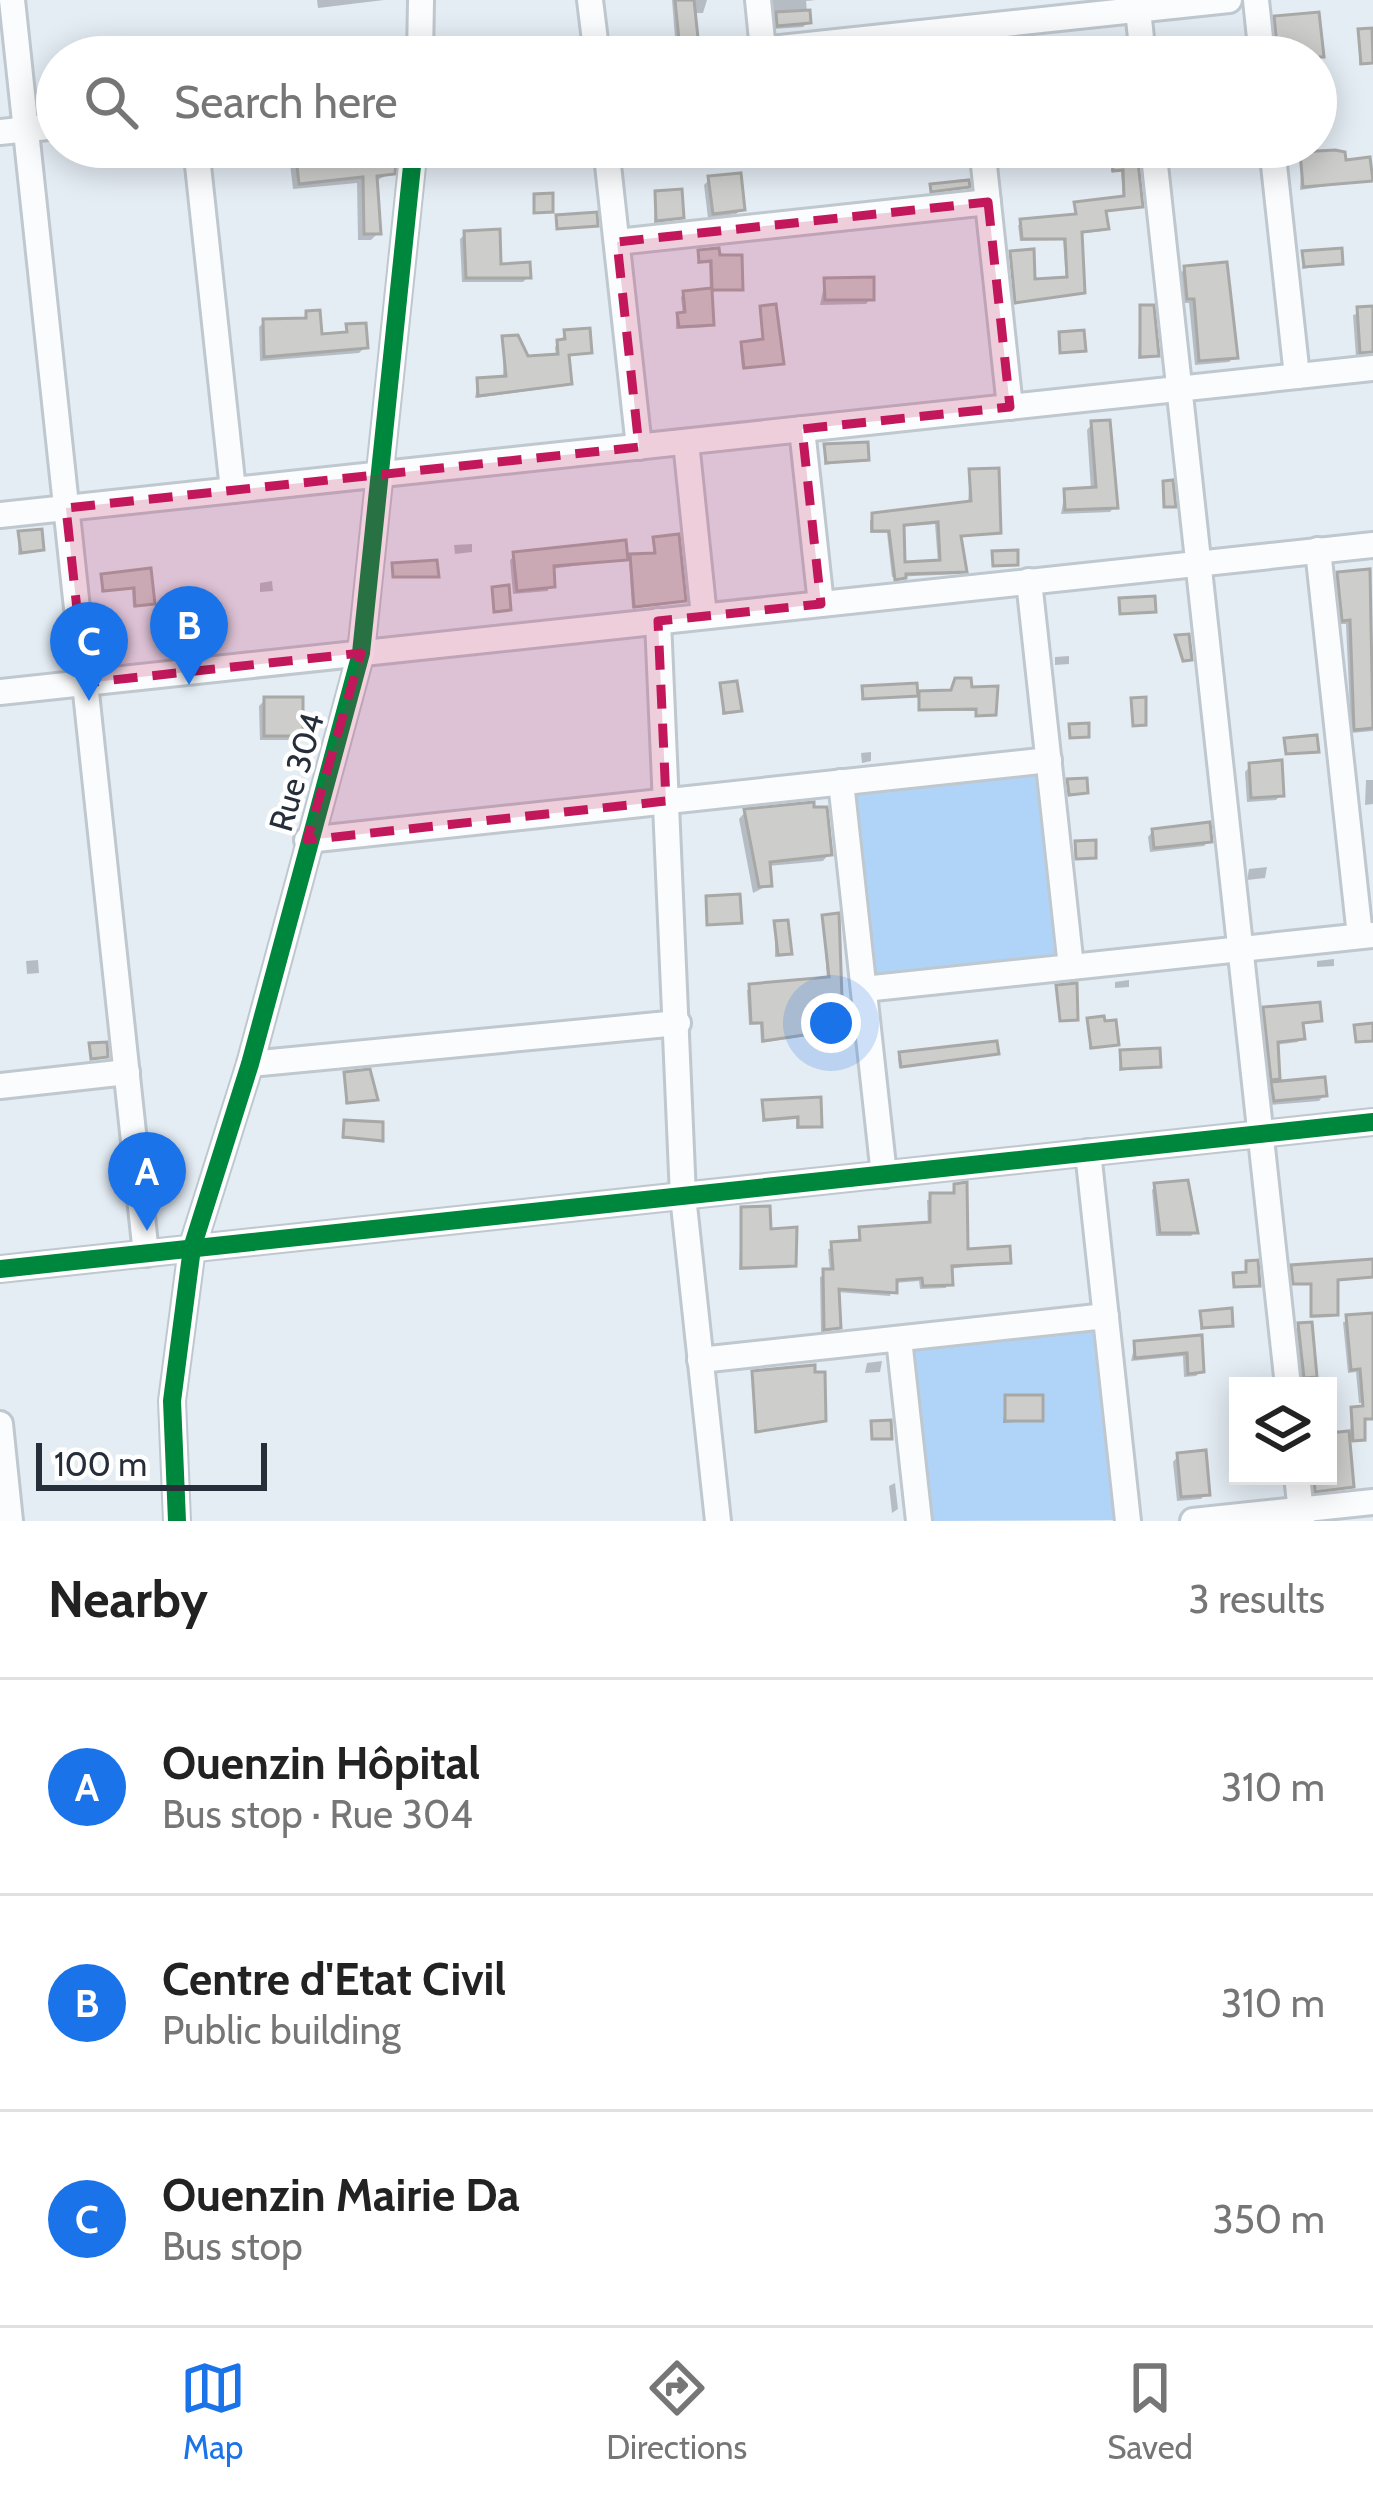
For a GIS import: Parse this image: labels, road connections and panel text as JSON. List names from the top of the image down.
{
  "streets": {
    "street": ["Rue 304"]
  },
  "scale_bar": "100 m",
  "page": {
    "search": "Search here",
    "pins": ["B", "C", "A"],
    "scale": "100 m",
    "heading": ["Nearby", "3 results"],
    "list": [
      {
        "mark": "A",
        "name": "Ouenzin Hôpital",
        "note": "Bus stop · Rue 304",
        "value": "310 m"
      },
      {
        "mark": "B",
        "name": "Centre d'Etat Civil",
        "note": "Public building",
        "value": "310 m"
      },
      {
        "mark": "C",
        "name": "Ouenzin Mairie Da",
        "note": "Bus stop",
        "value": "350 m"
      }
    ],
    "nav": ["Map", "Directions", "Saved"]
  }
}
